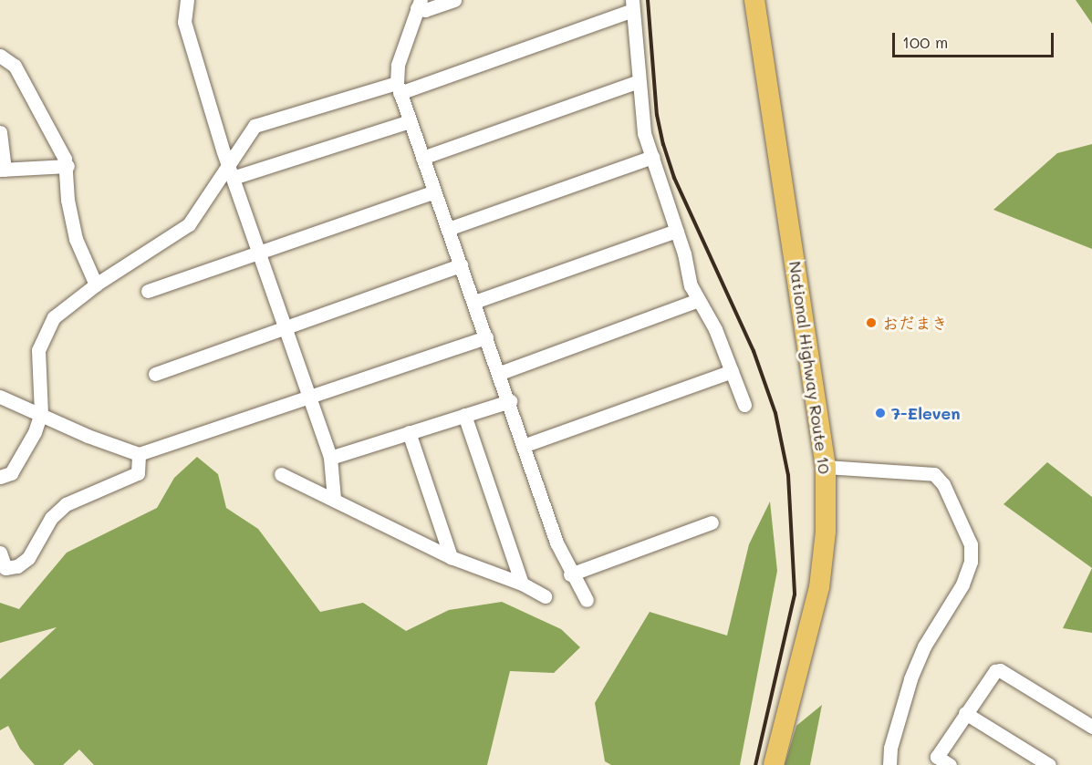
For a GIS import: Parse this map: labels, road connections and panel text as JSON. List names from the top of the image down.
{
  "streets": {
    "highway": ["National Highway Route 10"]
  },
  "places": ["おだまき", "7-Eleven"],
  "scale_bar": "100 m"
}
